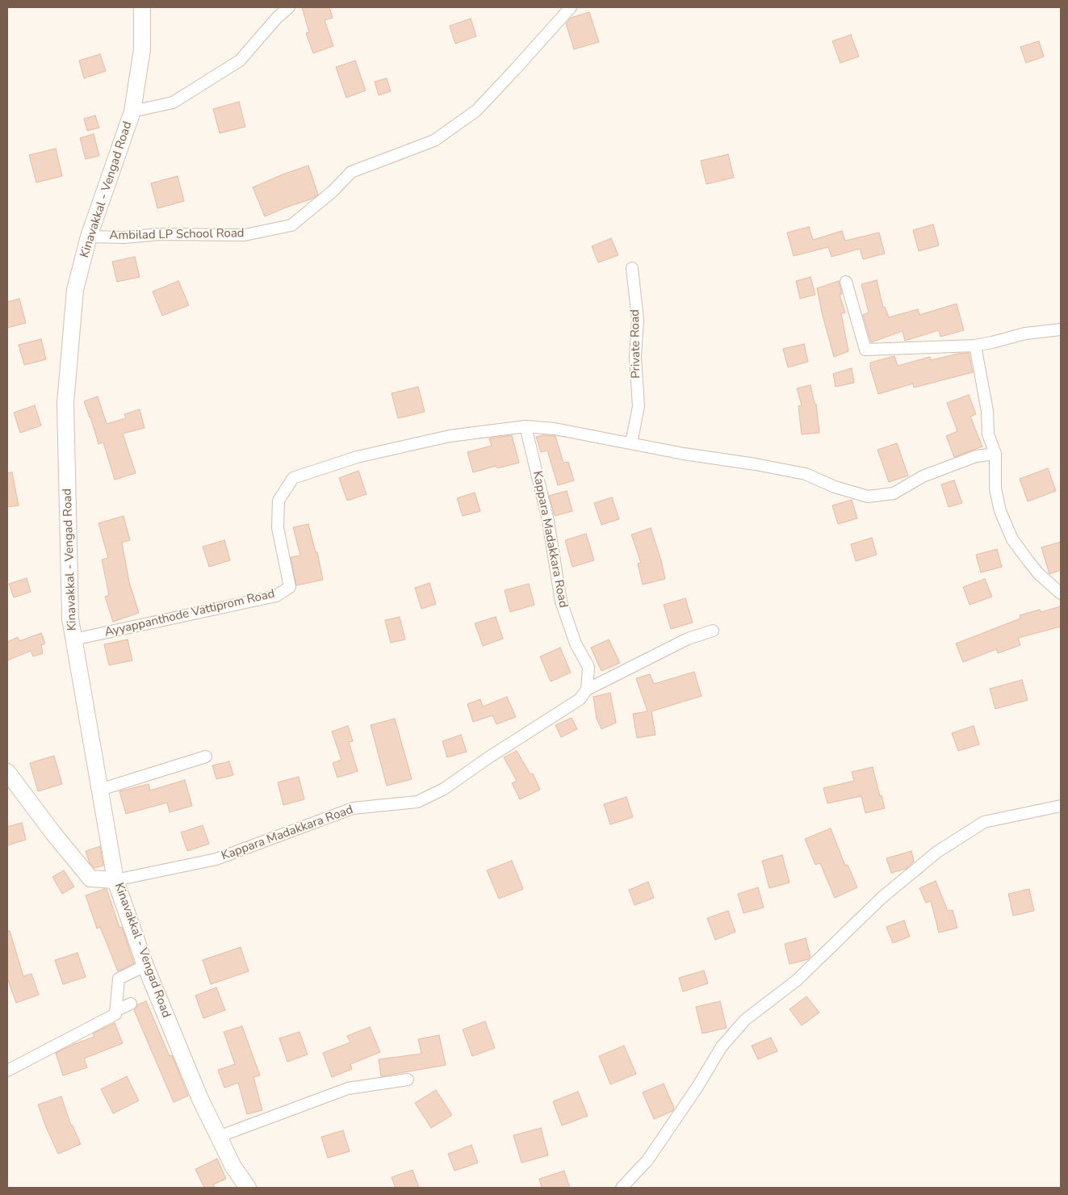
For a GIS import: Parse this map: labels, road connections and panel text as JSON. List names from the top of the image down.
{
  "streets": {
    "main road": ["Kinavakkal - Vengad Road"],
    "street": [
      "Ambilad LP School Road",
      "Private Road",
      "Kappara Madakkara Road",
      "Ayyappanthode Vattiprom Road"
    ]
  },
  "crossings": [
    ["Kinavakkal - Vengad Road", "Ambilad LP School Road"],
    ["Kinavakkal - Vengad Road", "Kappara Madakkara Road"],
    ["Kinavakkal - Vengad Road", "Ayyappanthode Vattiprom Road"],
    ["Kappara Madakkara Road", "Ayyappanthode Vattiprom Road"]
  ]
}
